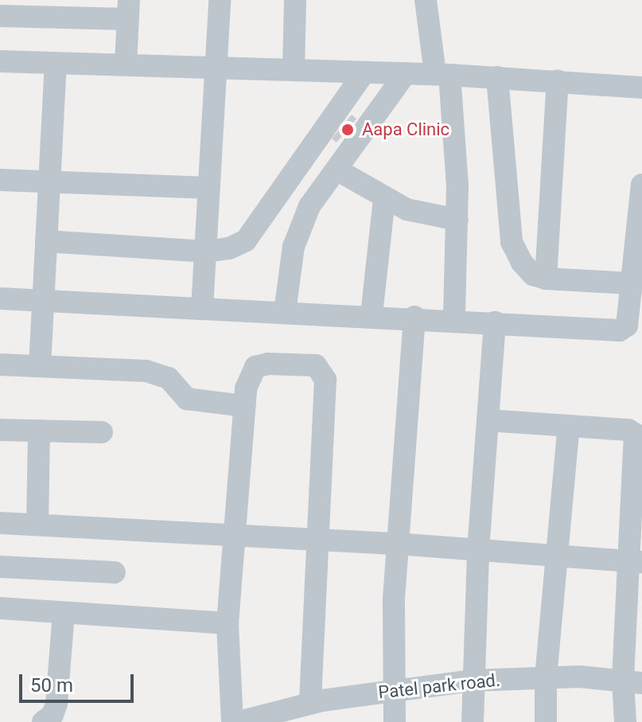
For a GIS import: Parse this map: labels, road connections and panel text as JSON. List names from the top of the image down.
{
  "streets": {
    "street": ["Patel park road."]
  },
  "places": ["Aapa Clinic"],
  "scale_bar": "50 m"
}
